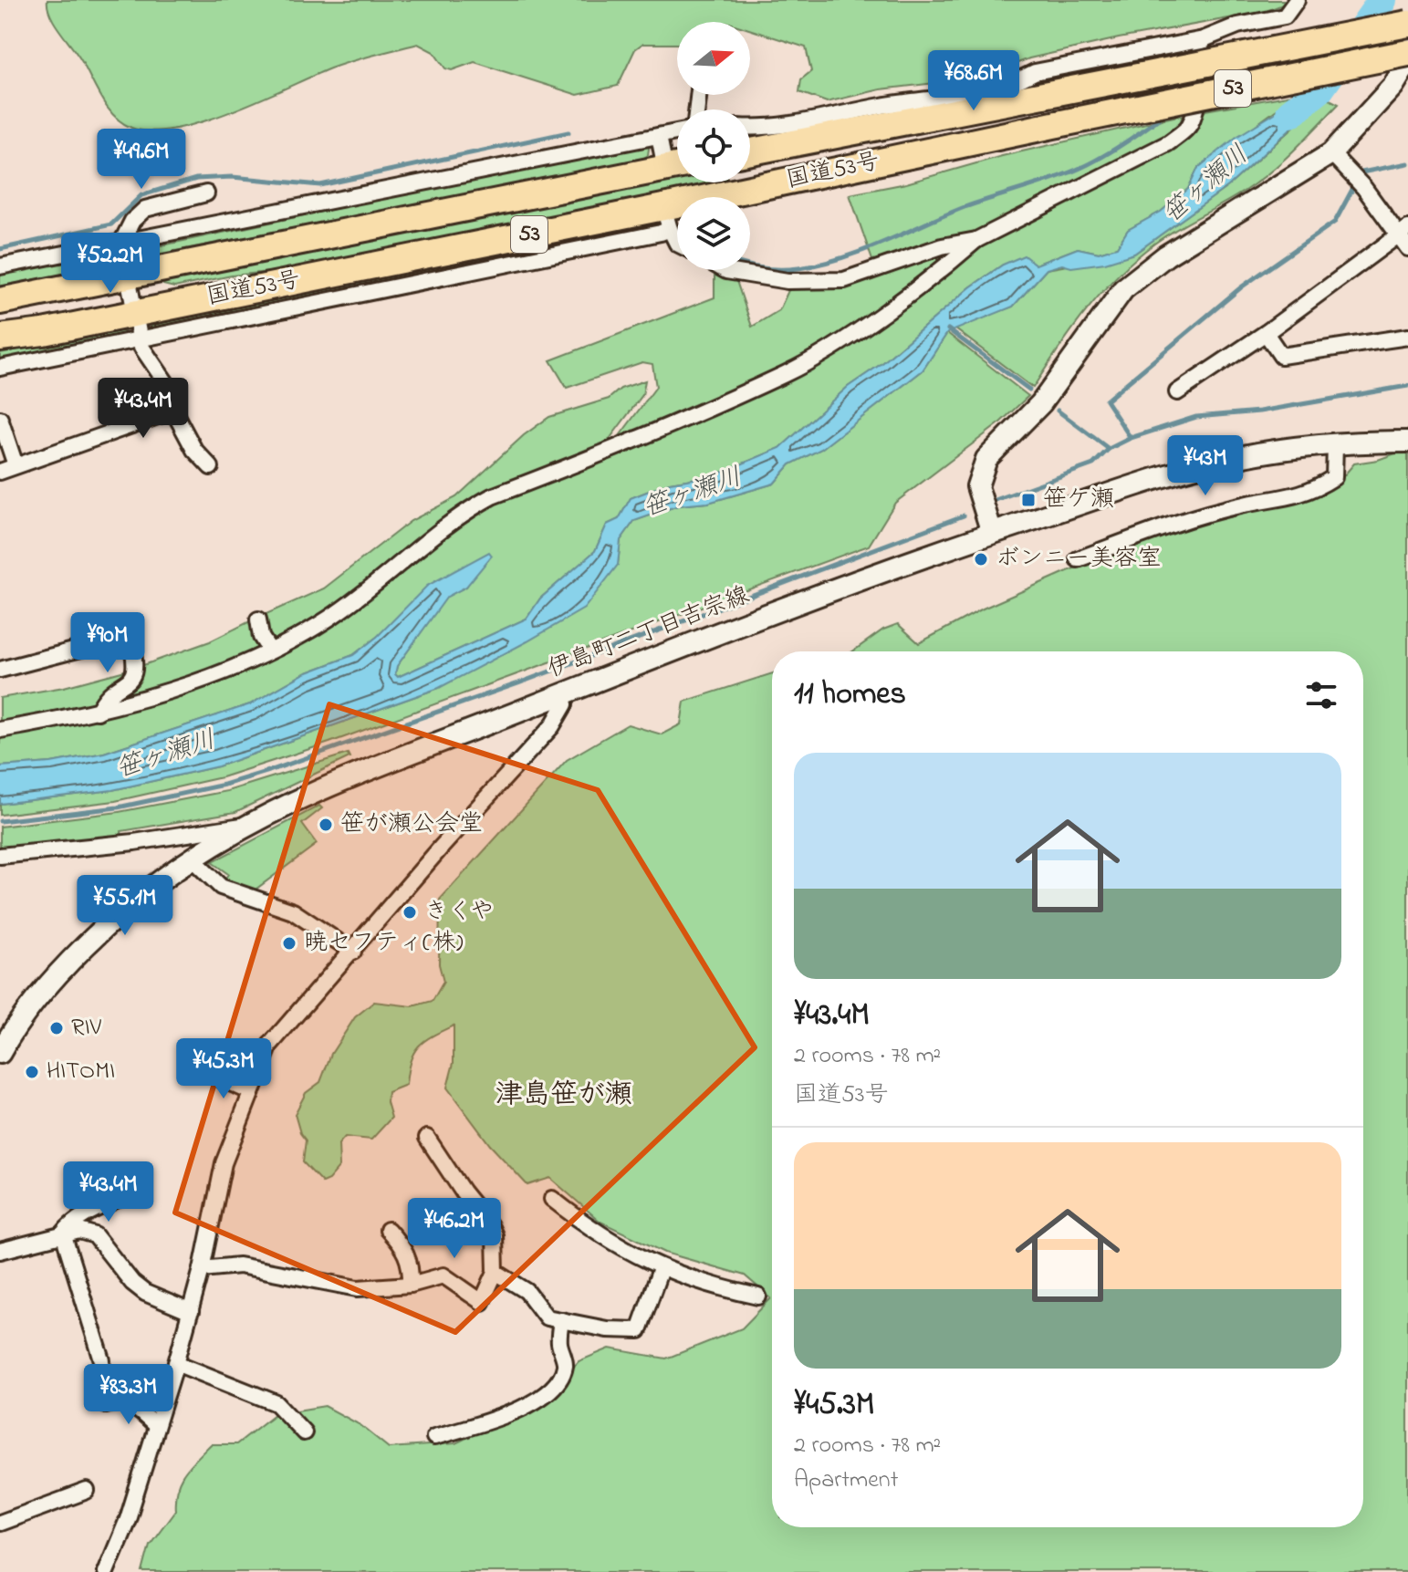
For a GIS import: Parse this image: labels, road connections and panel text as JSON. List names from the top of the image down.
{
  "streets": {
    "highway": ["53", "国道53号"],
    "street": ["伊島町二丁目吉宗線"]
  },
  "districts": ["津島笹が瀬"],
  "water": ["笹ヶ瀬川"],
  "places": {
    "transit": ["笹ケ瀬"],
    "other": [
      "ボンニー美容室",
      "笹が瀬公会堂",
      "きくや",
      "暁セフティ(株)",
      "RIV",
      "HITOMI"
    ]
  },
  "north": "right",
  "page": {
    "price": [
      "¥68.6M",
      "¥49.6M",
      "¥52.2M",
      "¥43.4M",
      "¥43M",
      "¥90M",
      "¥55.1M",
      "¥45.3M",
      "¥43.4M",
      "¥46.2M",
      "¥83.3M"
    ],
    "heading": "11 homes",
    "list": [
      {
        "name": "¥43.4M",
        "note": "2 rooms · 78 m² · 国道53号"
      },
      {
        "name": "¥45.3M",
        "note": "2 rooms · 78 m² · Apartment"
      }
    ]
  }
}
